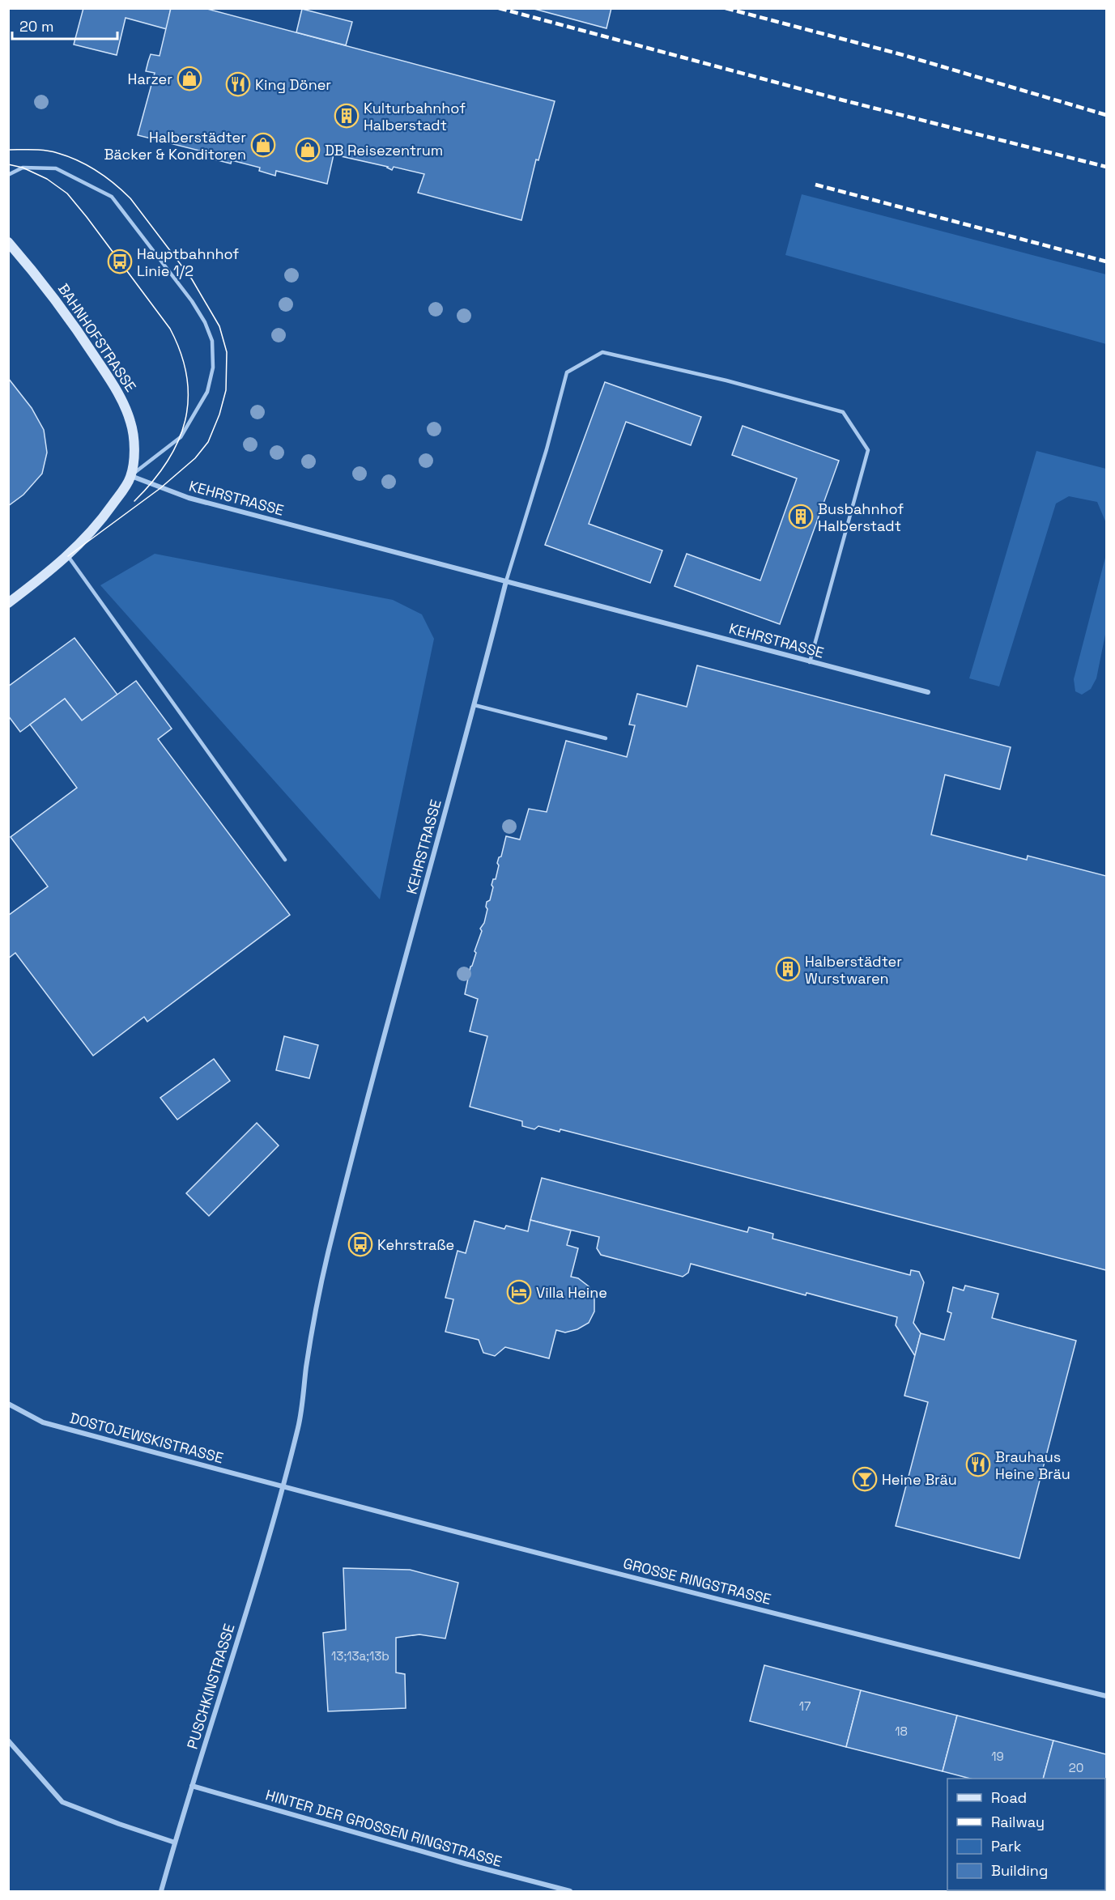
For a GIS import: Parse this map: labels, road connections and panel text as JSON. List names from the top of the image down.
{
  "streets": {
    "street": [
      "BAHNHOFSTRASSE",
      "KEHRSTRASSE",
      "DOSTOJEWSKISTRASSE",
      "GROSSE RINGSTRASSE",
      "PUSCHKINSTRASSE",
      "HINTER DER GROSSEN RINGSTRASSE"
    ]
  },
  "crossings": [
    ["BAHNHOFSTRASSE", "KEHRSTRASSE"],
    ["KEHRSTRASSE", "DOSTOJEWSKISTRASSE"],
    ["KEHRSTRASSE", "GROSSE RINGSTRASSE"],
    ["KEHRSTRASSE", "PUSCHKINSTRASSE"],
    ["DOSTOJEWSKISTRASSE", "GROSSE RINGSTRASSE"],
    ["DOSTOJEWSKISTRASSE", "PUSCHKINSTRASSE"],
    ["GROSSE RINGSTRASSE", "PUSCHKINSTRASSE"],
    ["PUSCHKINSTRASSE", "HINTER DER GROSSEN RINGSTRASSE"]
  ],
  "places": {
    "shop": ["Harzer", "Halberstädter Bäcker & Konditoren", "DB Reisezentrum"],
    "restaurant": ["King Döner", "Brauhaus Heine Bräu"],
    "building": ["Kulturbahnhof Halberstadt", "Busbahnhof Halberstadt", "Halberstädter Wurstwaren"],
    "bus stop": ["Hauptbahnhof Linie 1/2", "Kehrstraße"],
    "hotel": ["Villa Heine"],
    "bar": ["Heine Bräu"]
  },
  "house_numbers": [
    "13;13a;13b",
    "17",
    "18",
    "19",
    "20"
  ],
  "legend": [
    "Road",
    "Railway",
    "Park",
    "Building"
  ],
  "scale_bar": "20 m"
}
